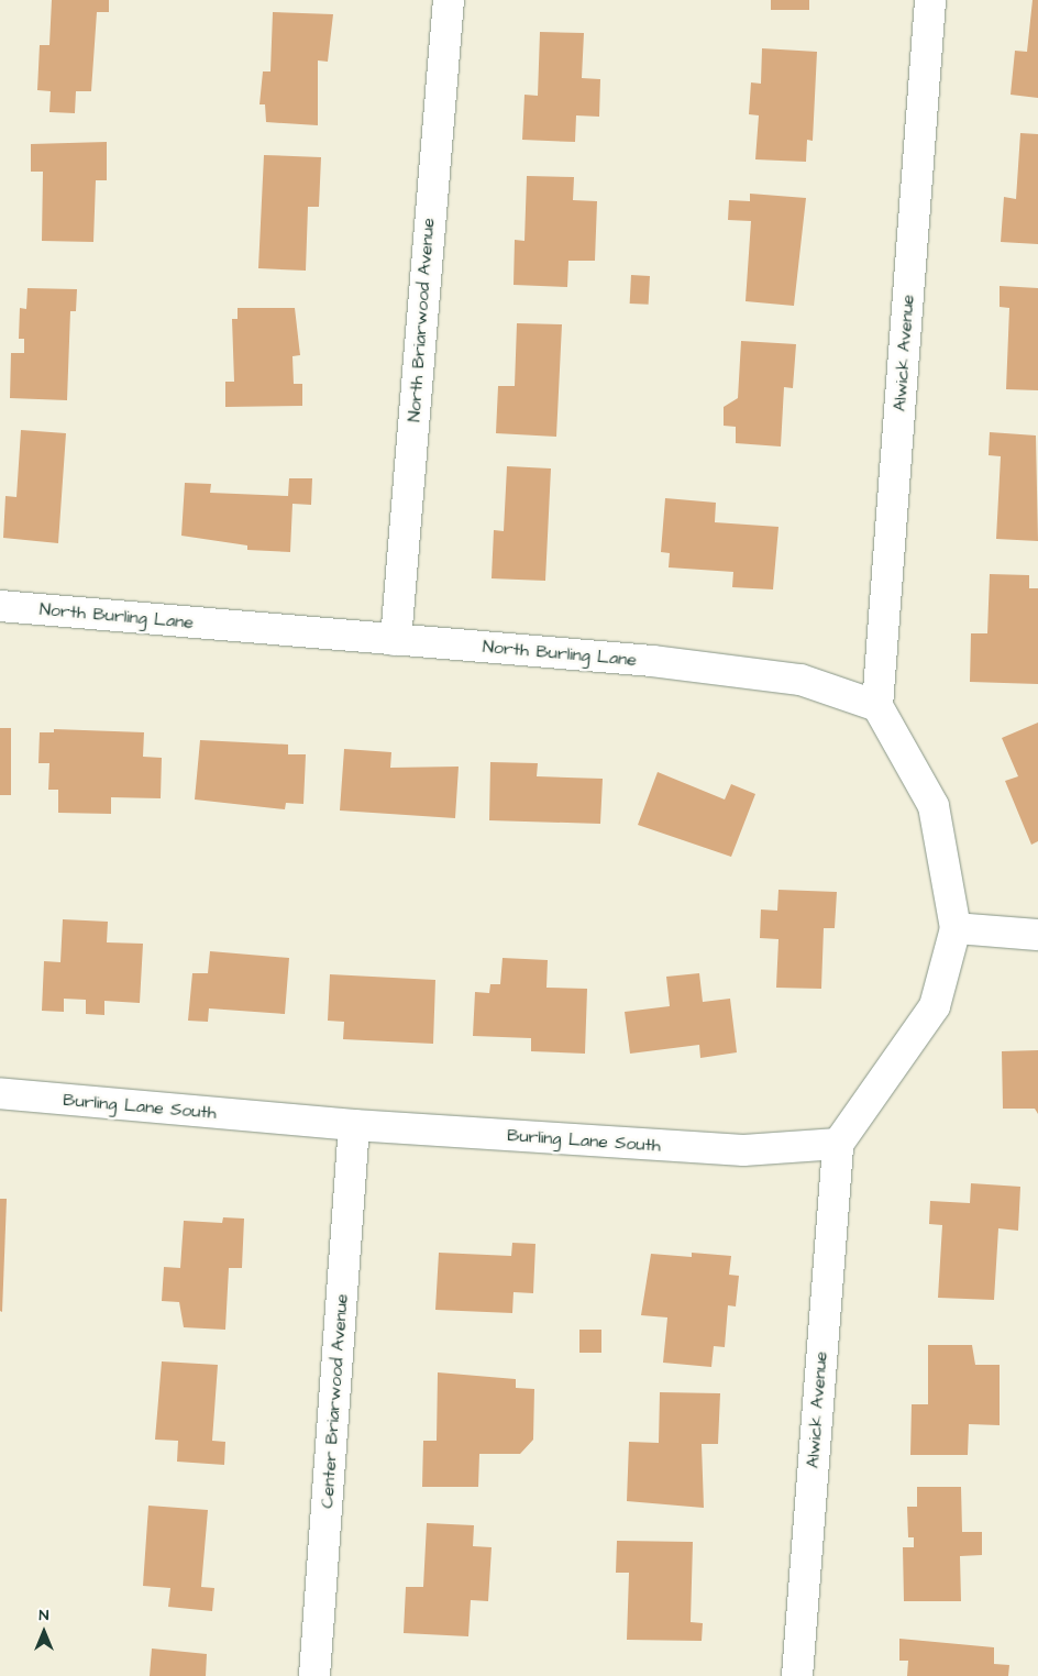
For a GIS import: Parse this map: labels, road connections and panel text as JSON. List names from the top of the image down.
{
  "streets": {
    "street": [
      "North Briarwood Avenue",
      "Alwick Avenue",
      "North Burling Lane",
      "Burling Lane South",
      "Center Briarwood Avenue"
    ]
  },
  "crossings": [
    ["North Briarwood Avenue", "North Burling Lane"],
    ["Alwick Avenue", "North Burling Lane"],
    ["Alwick Avenue", "Burling Lane South"],
    ["Burling Lane South", "Center Briarwood Avenue"]
  ],
  "north": "top"
}
